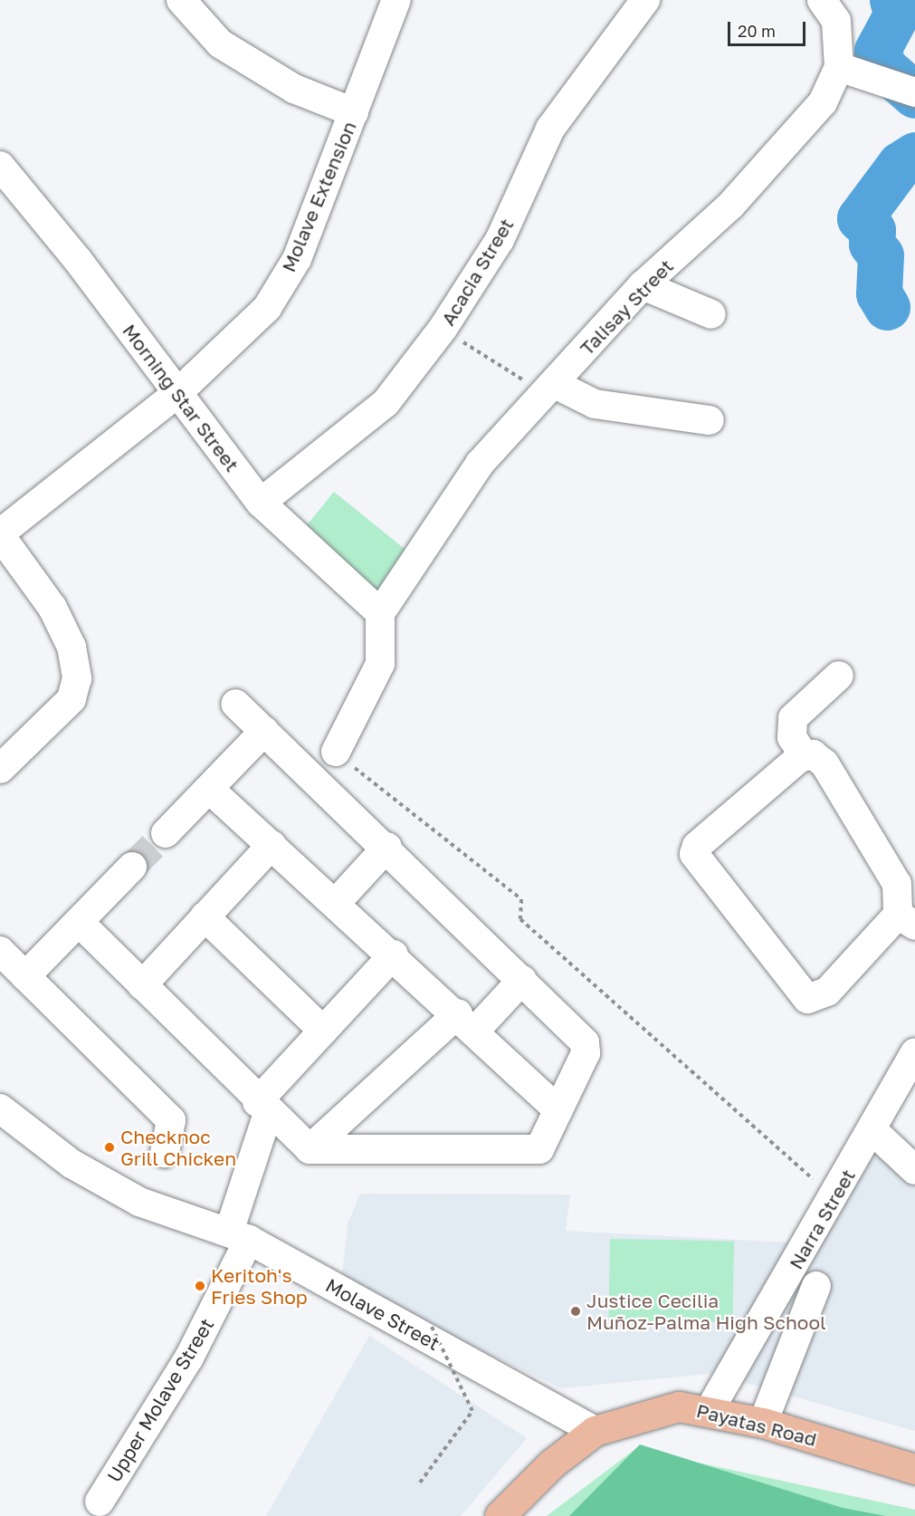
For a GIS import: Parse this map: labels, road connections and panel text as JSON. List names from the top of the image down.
{
  "streets": {
    "main road": ["Payatas Road"],
    "street": [
      "Molave Extension",
      "Acacia Street",
      "Talisay Street",
      "Morning Star Street",
      "Narra Street",
      "Molave Street",
      "Upper Molave Street"
    ]
  },
  "crossings": [
    ["Molave Extension", "Morning Star Street"],
    ["Acacia Street", "Morning Star Street"],
    ["Talisay Street", "Morning Star Street"],
    ["Narra Street", "Payatas Road"],
    ["Molave Street", "Upper Molave Street"],
    ["Molave Street", "Payatas Road"]
  ],
  "places": ["Checknoc Grill Chicken", "Keritoh's Fries Shop", "Justice Cecilia Muñoz-Palma High School"],
  "scale_bar": "20 m"
}
